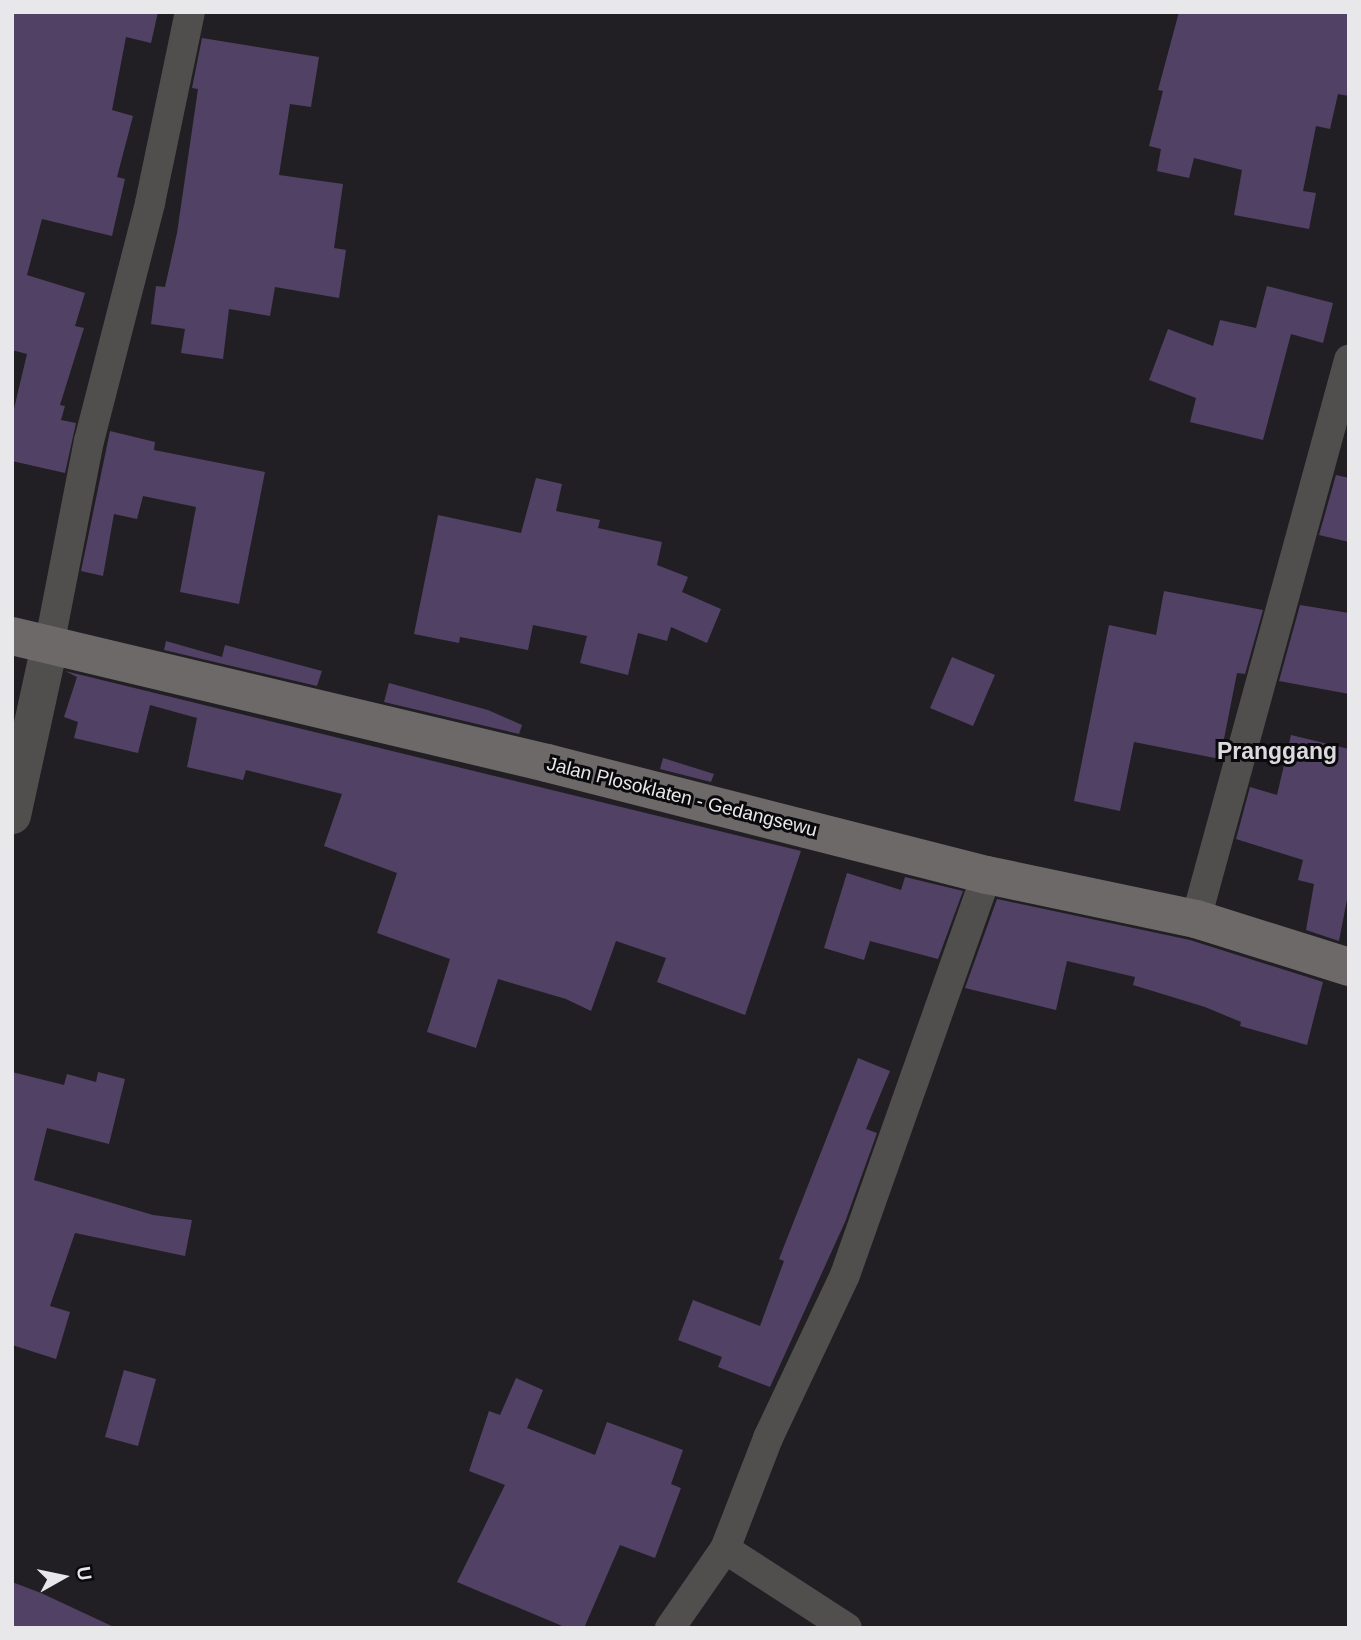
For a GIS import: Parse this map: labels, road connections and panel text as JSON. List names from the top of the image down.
{
  "streets": {
    "main road": ["Jalan Plosoklaten - Gedangsewu"]
  },
  "districts": ["Pranggang"],
  "north": "right"
}
